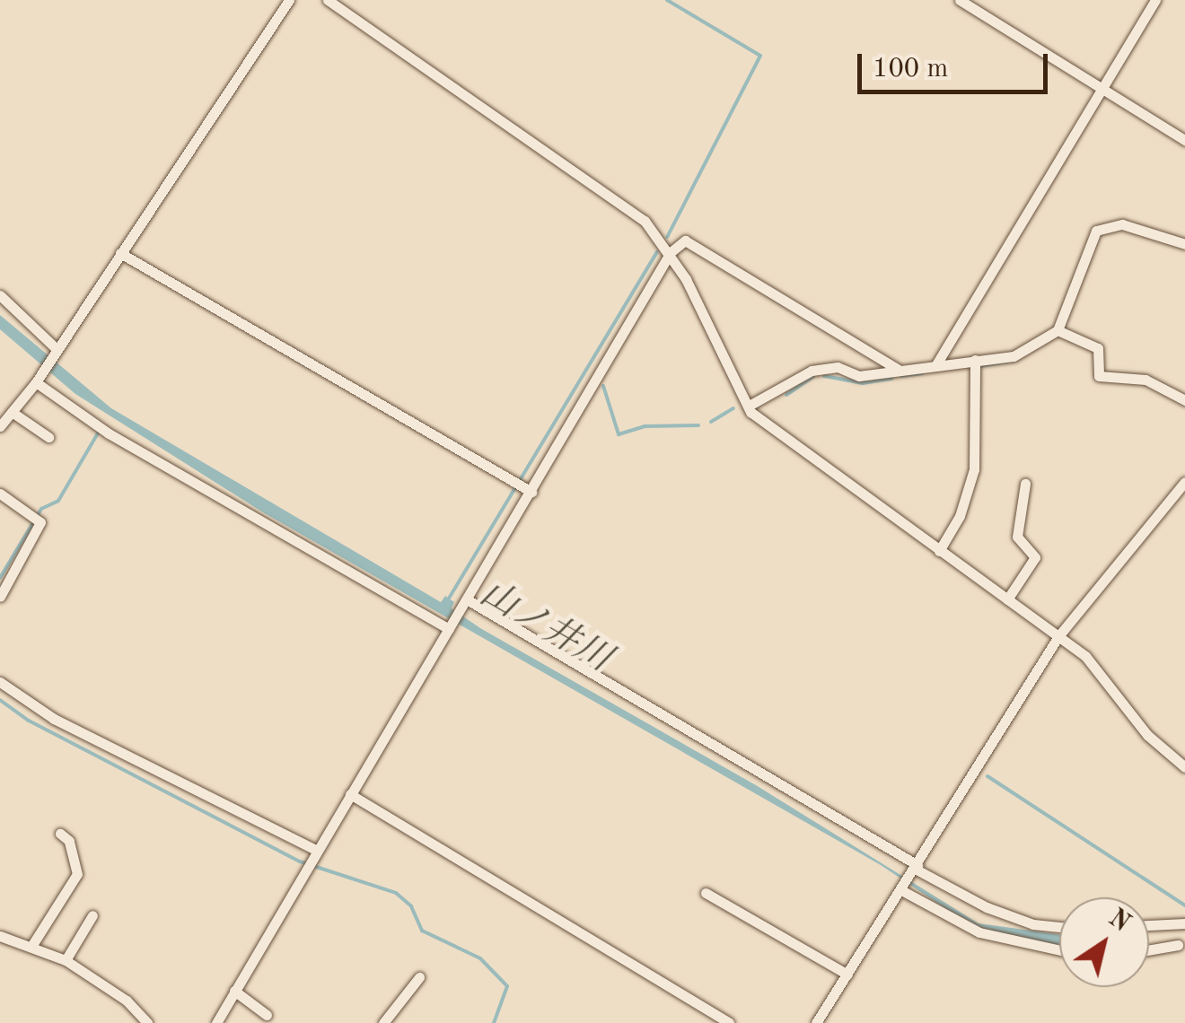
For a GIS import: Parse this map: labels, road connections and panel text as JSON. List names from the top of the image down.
{
  "water": ["山ノ井川"],
  "scale_bar": "100 m",
  "north": "top right"
}
